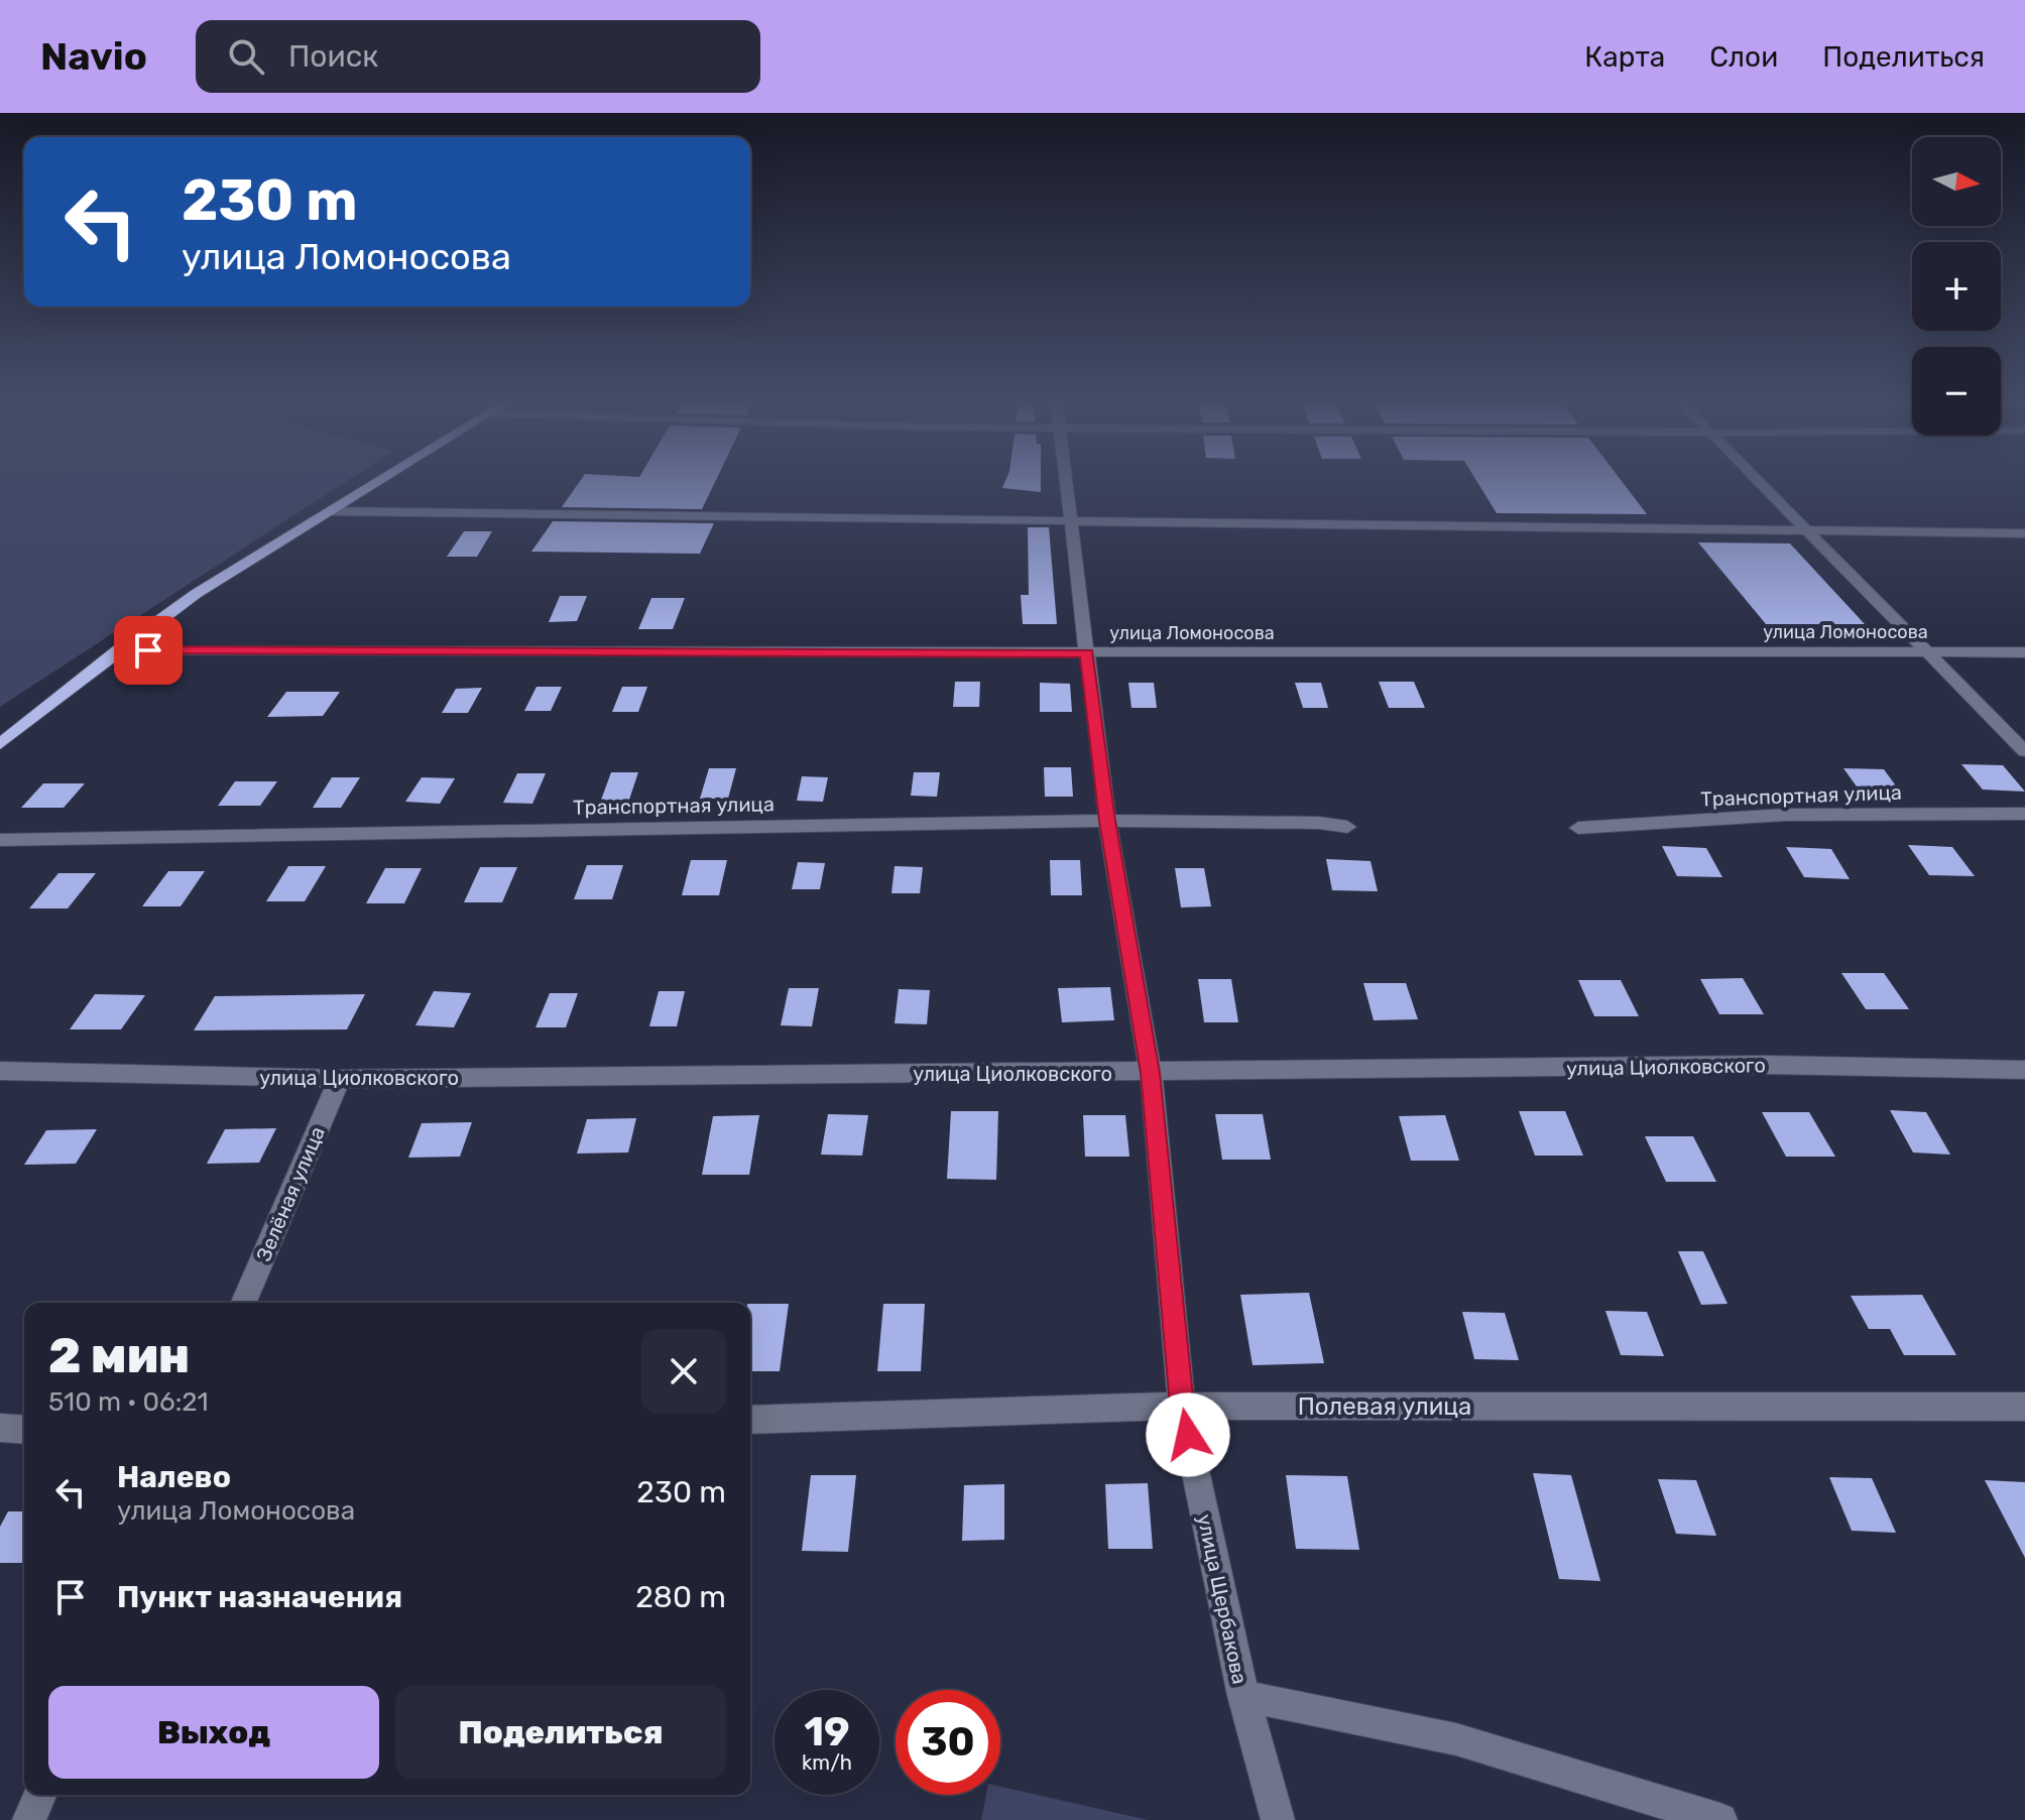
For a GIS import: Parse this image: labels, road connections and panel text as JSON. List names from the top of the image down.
{
  "streets": {
    "street": [
      "улица Ломоносова",
      "Транспортная улица",
      "улица Циолковского",
      "Зелёная улица",
      "Полевая улица",
      "улица Щербакова"
    ]
  },
  "crossings": [
    ["улица Ломоносова", "улица Щербакова"],
    ["Транспортная улица", "улица Щербакова"],
    ["улица Циолковского", "Зелёная улица"],
    ["улица Циолковского", "улица Щербакова"],
    ["Полевая улица", "улица Щербакова"]
  ],
  "north": "right",
  "page": {
    "header": "Navio",
    "search": "Поиск",
    "nav": ["Карта", "Слои", "Поделиться"],
    "map_buttons": ["+", "−"],
    "turn": ["230 m", "улица Ломоносова"],
    "heading": ["2 мин", "510 m · 06:21"],
    "list": [
      {
        "name": "Налево",
        "note": "улица Ломоносова",
        "value": "230 m"
      },
      {
        "name": "Пункт назначения",
        "value": "280 m"
      }
    ],
    "buttons": ["Выход", "Поделиться"],
    "speed": "19 km/h",
    "limit": "30"
  }
}
